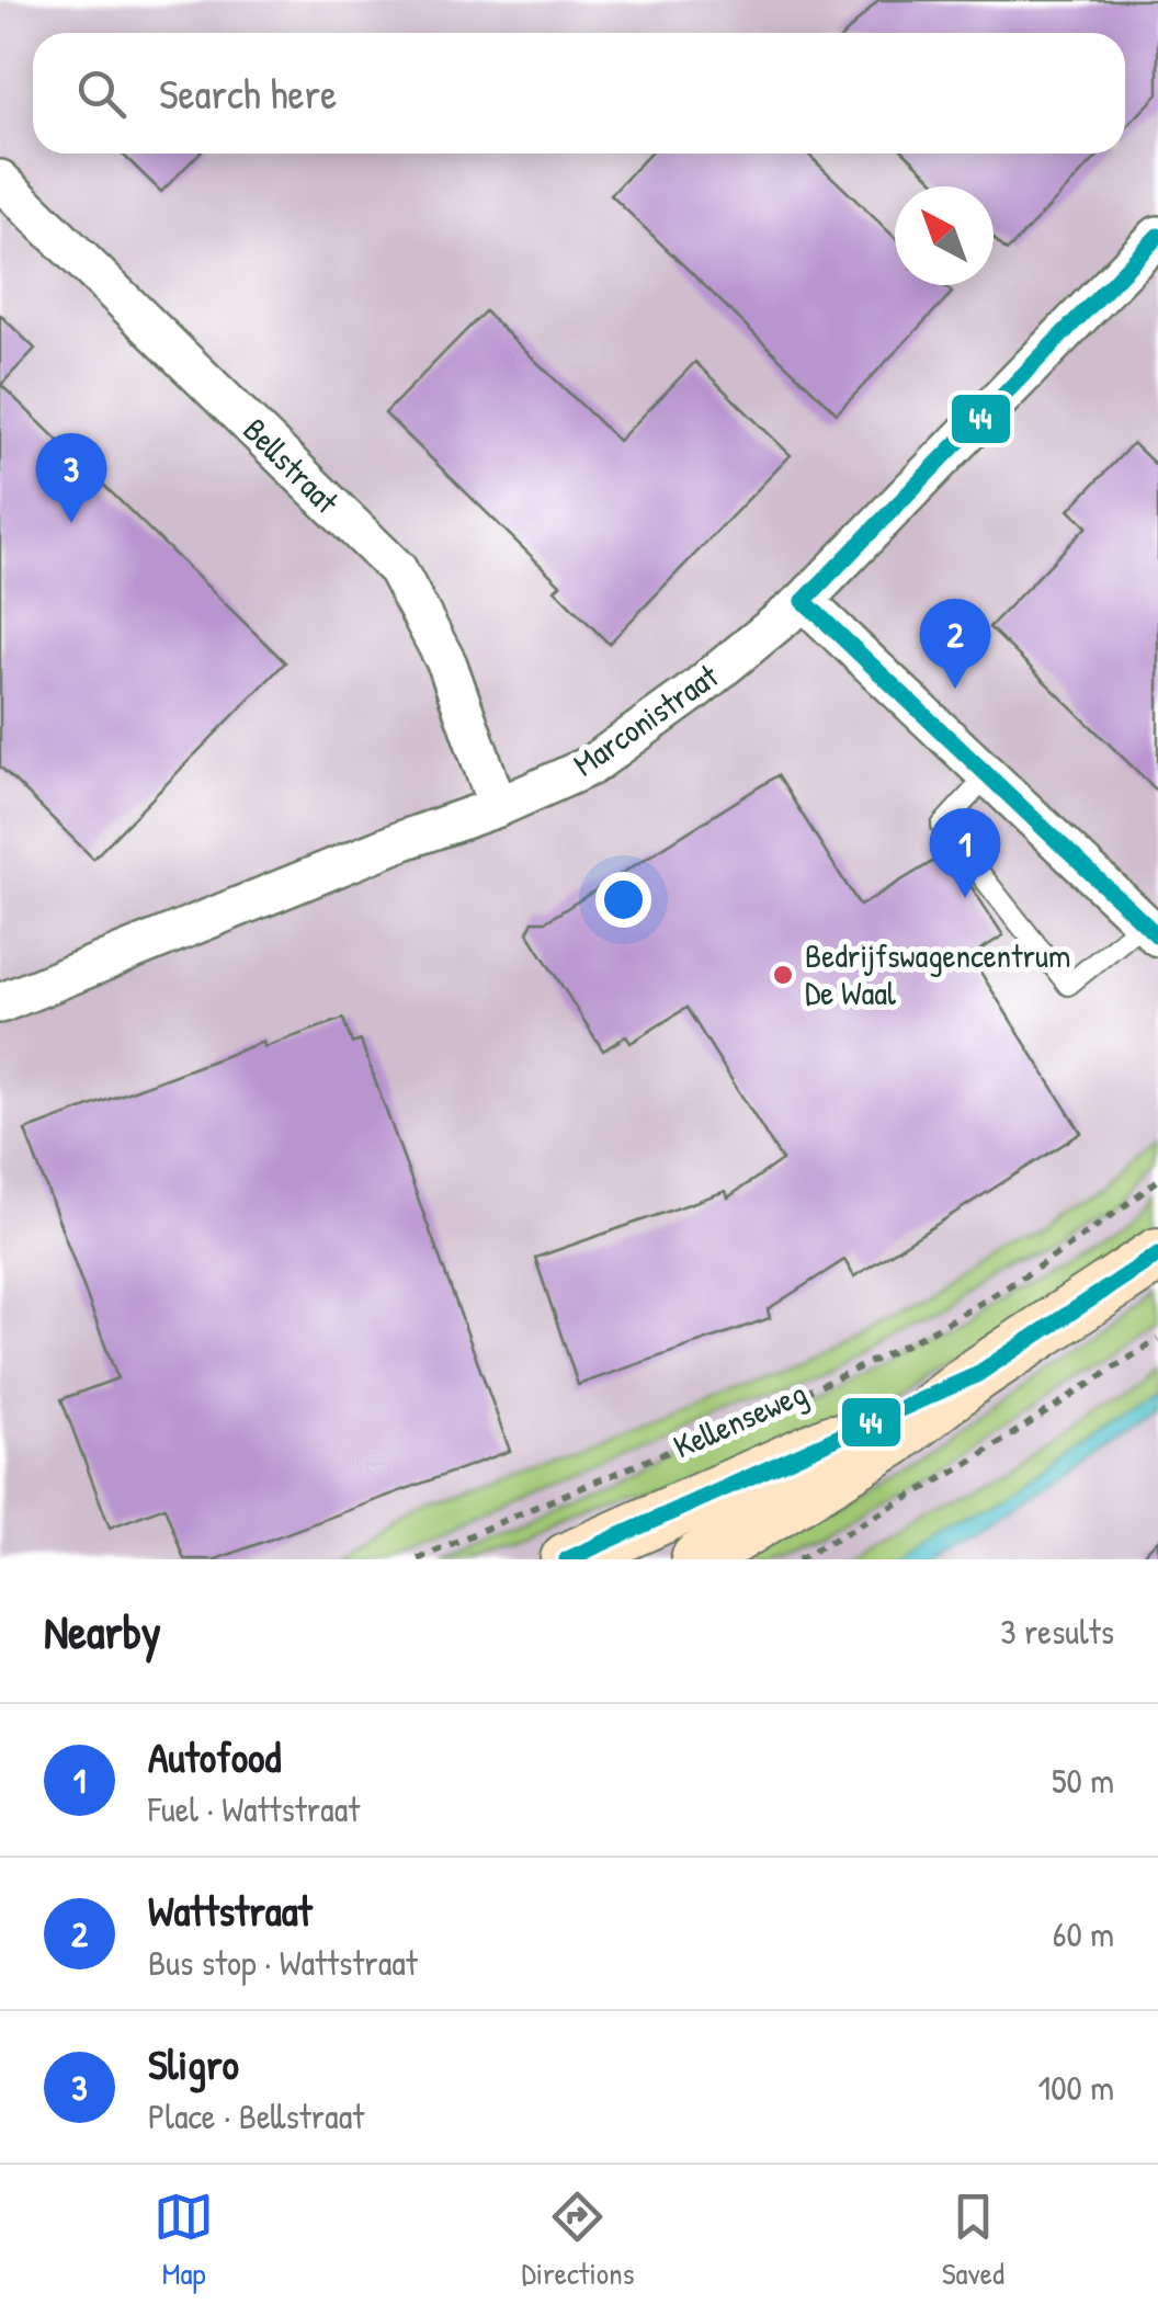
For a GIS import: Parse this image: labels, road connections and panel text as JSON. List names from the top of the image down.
{
  "streets": {
    "main road": ["Kellenseweg"],
    "street": ["Bellstraat", "Marconistraat"]
  },
  "crossings": [
    ["Bellstraat", "Marconistraat"]
  ],
  "places": ["Bedrijfswagencentrum De Waal"],
  "lines": ["transit line 44"],
  "north": "top left",
  "page": {
    "search": "Search here",
    "pins": ["3", "2", "1"],
    "heading": ["Nearby", "3 results"],
    "list": [
      {
        "mark": "1",
        "name": "Autofood",
        "note": "Fuel · Wattstraat",
        "value": "50 m"
      },
      {
        "mark": "2",
        "name": "Wattstraat",
        "note": "Bus stop · Wattstraat",
        "value": "60 m"
      },
      {
        "mark": "3",
        "name": "Sligro",
        "note": "Place · Bellstraat",
        "value": "100 m"
      }
    ],
    "nav": ["Map", "Directions", "Saved"]
  }
}
